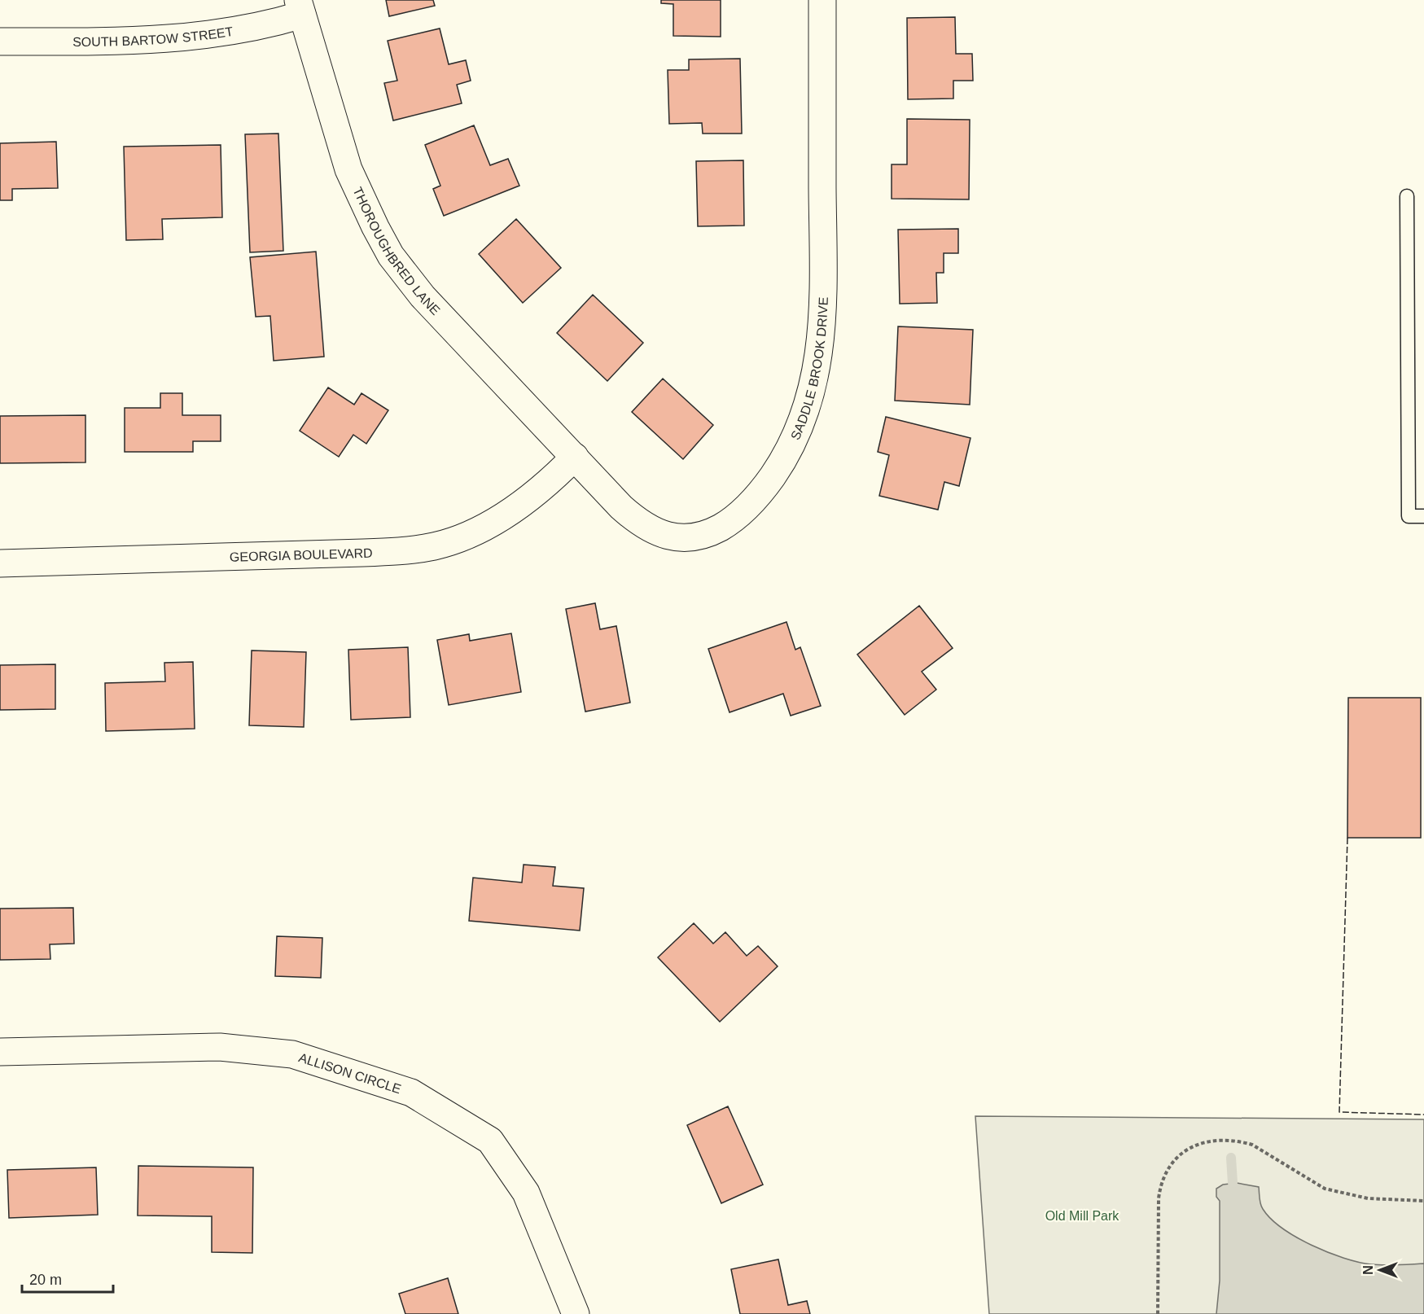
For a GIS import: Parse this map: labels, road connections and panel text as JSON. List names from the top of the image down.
{
  "streets": {
    "street": [
      "SOUTH BARTOW STREET",
      "THOROUGHBRED LANE",
      "SADDLE BROOK DRIVE",
      "GEORGIA BOULEVARD",
      "ALLISON CIRCLE"
    ]
  },
  "crossings": [
    ["SOUTH BARTOW STREET", "THOROUGHBRED LANE"],
    ["THOROUGHBRED LANE", "SADDLE BROOK DRIVE"],
    ["THOROUGHBRED LANE", "GEORGIA BOULEVARD"],
    ["SADDLE BROOK DRIVE", "GEORGIA BOULEVARD"]
  ],
  "parks": ["Old Mill Park"],
  "scale_bar": "20 m",
  "north": "left"
}
